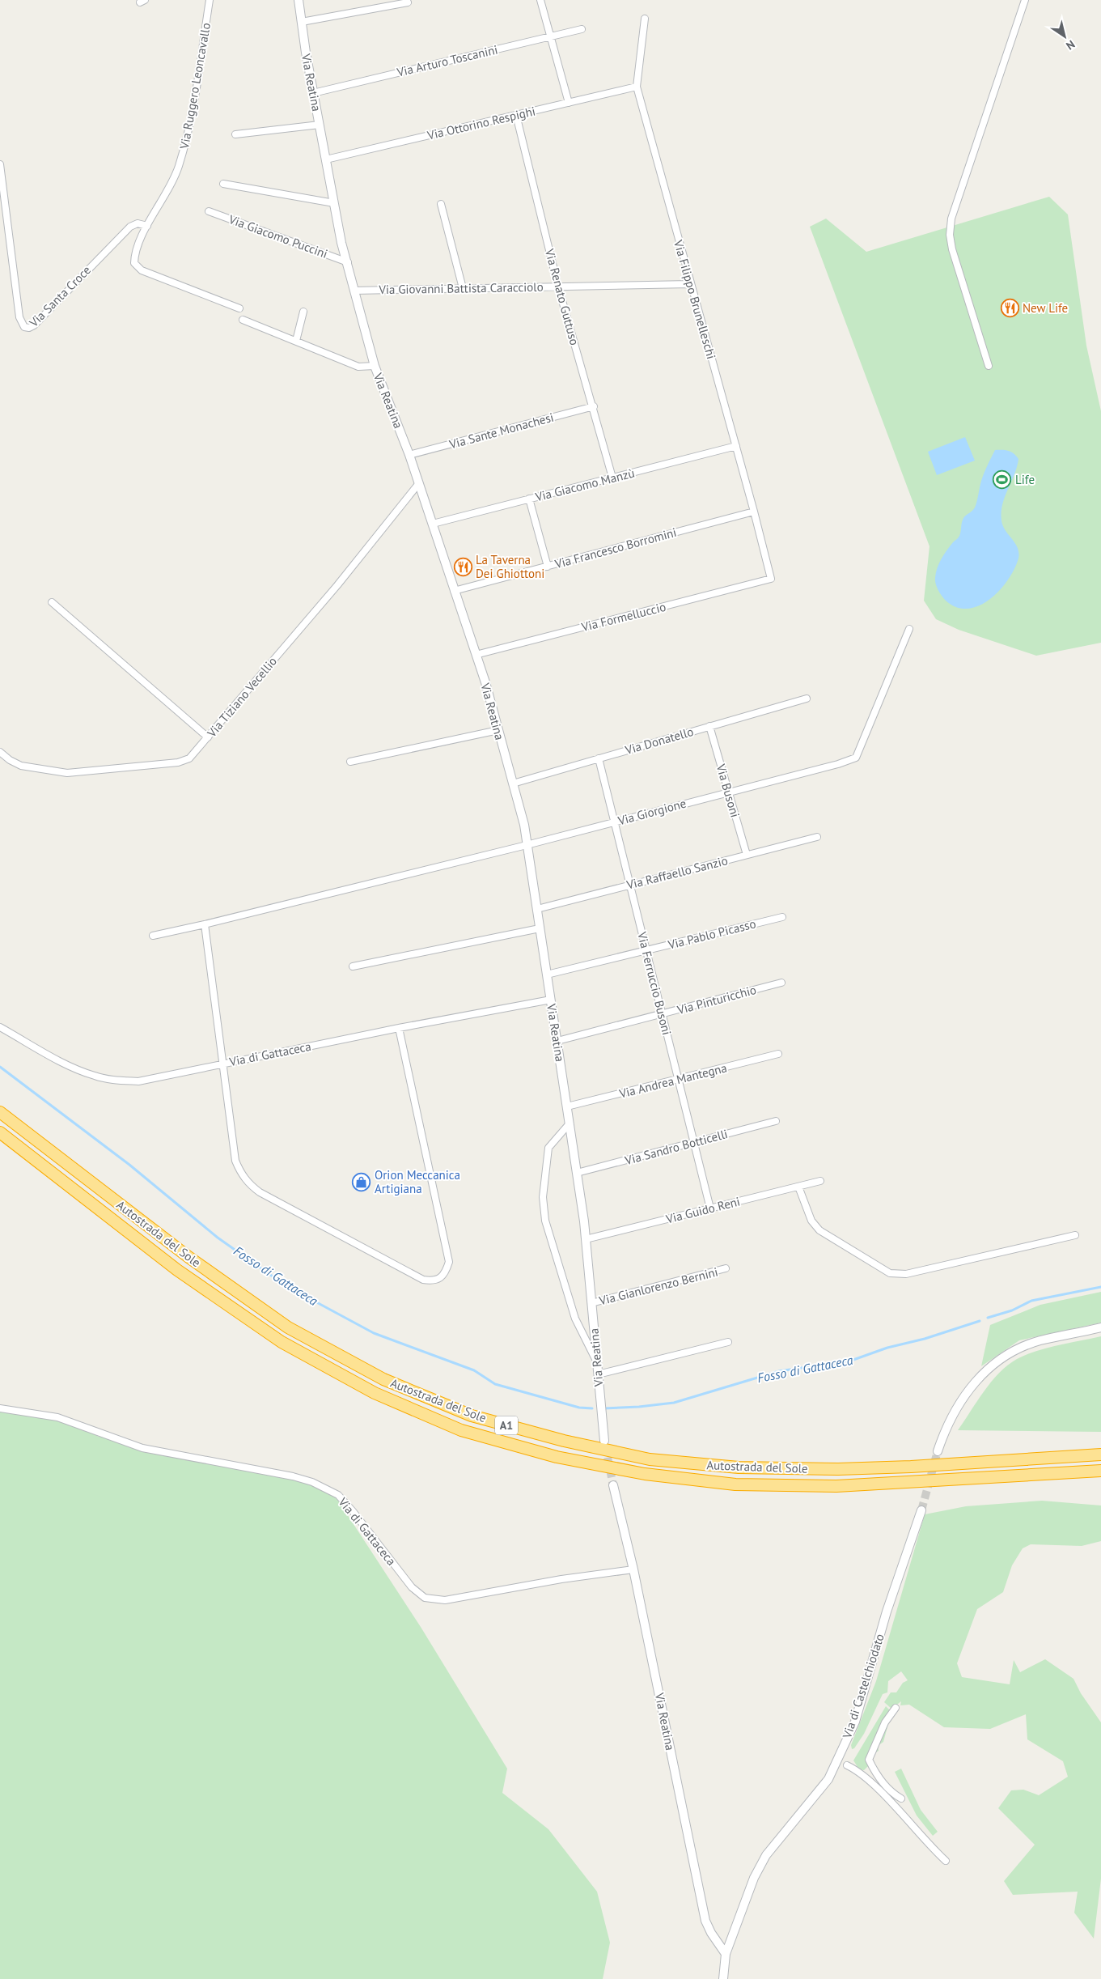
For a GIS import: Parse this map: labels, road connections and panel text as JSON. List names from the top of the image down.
{
  "streets": {
    "highway": ["Autostrada del Sole", "A1"],
    "street": [
      "Via Arturo Toscanini",
      "Via Reatina",
      "Via Ruggero Leoncavallo",
      "Via Ottorino Respighi",
      "Via Giacomo Puccini",
      "Via Giovanni Battista Caracciolo",
      "Via Santa Croce",
      "Via Renato Guttuso",
      "Via Filippo Brunelleschi",
      "Via Sante Monachesi",
      "Via Giacomo Manzù",
      "Via Francesco Borromini",
      "Via Formelluccio",
      "Via Tiziano Vecellio",
      "Via Donatello",
      "Via Busoni",
      "Via Giorgione",
      "Via Raffaello Sanzio",
      "Via Pablo Picasso",
      "Via Ferruccio Busoni",
      "Via Pinturicchio",
      "Via di Gattaceca",
      "Via Andrea Mantegna",
      "Via Sandro Botticelli",
      "Via Guido Reni",
      "Via Gianlorenzo Bernini",
      "Via di Castelchiodato"
    ]
  },
  "crossings": [
    ["Via Arturo Toscanini", "Via Reatina"],
    ["Via Reatina", "Via Ottorino Respighi"],
    ["Via Reatina", "Via Giacomo Puccini"],
    ["Via Reatina", "Via Giovanni Battista Caracciolo"],
    ["Via Reatina", "Via Sante Monachesi"],
    ["Via Reatina", "Via Giacomo Manzù"],
    ["Via Reatina", "Via Francesco Borromini"],
    ["Via Reatina", "Via Formelluccio"],
    ["Via Reatina", "Via Tiziano Vecellio"],
    ["Via Reatina", "Via Donatello"],
    ["Via Reatina", "Via Giorgione"],
    ["Via Reatina", "Via Raffaello Sanzio"],
    ["Via Reatina", "Via Pablo Picasso"],
    ["Via Reatina", "Via Pinturicchio"],
    ["Via Reatina", "Via di Gattaceca"],
    ["Via Reatina", "Via Andrea Mantegna"],
    ["Via Reatina", "Via Sandro Botticelli"],
    ["Via Reatina", "Via Guido Reni"],
    ["Via Reatina", "Via Gianlorenzo Bernini"],
    ["Via Reatina", "Via di Castelchiodato"],
    ["Via Ruggero Leoncavallo", "Via Santa Croce"],
    ["Via Ottorino Respighi", "Via Renato Guttuso"],
    ["Via Ottorino Respighi", "Via Filippo Brunelleschi"],
    ["Via Giovanni Battista Caracciolo", "Via Renato Guttuso"],
    ["Via Giovanni Battista Caracciolo", "Via Filippo Brunelleschi"],
    ["Via Renato Guttuso", "Via Sante Monachesi"],
    ["Via Renato Guttuso", "Via Giacomo Manzù"],
    ["Via Filippo Brunelleschi", "Via Giacomo Manzù"],
    ["Via Filippo Brunelleschi", "Via Francesco Borromini"],
    ["Via Filippo Brunelleschi", "Via Formelluccio"],
    ["Via Donatello", "Via Busoni"],
    ["Via Donatello", "Via Ferruccio Busoni"],
    ["Via Busoni", "Via Giorgione"],
    ["Via Busoni", "Via Raffaello Sanzio"],
    ["Via Giorgione", "Via Ferruccio Busoni"],
    ["Via Raffaello Sanzio", "Via Ferruccio Busoni"],
    ["Via Pablo Picasso", "Via Ferruccio Busoni"],
    ["Via Ferruccio Busoni", "Via Pinturicchio"],
    ["Via Ferruccio Busoni", "Via Andrea Mantegna"],
    ["Via Ferruccio Busoni", "Via Sandro Botticelli"],
    ["Via Ferruccio Busoni", "Via Guido Reni"]
  ],
  "water": ["Fosso di Gattaceca"],
  "places": {
    "restaurant": ["New Life", "La Taverna Dei Ghiottoni"],
    "sports": ["Life"],
    "shop": ["Orion Meccanica Artigiana"]
  },
  "north": "bottom right"
}
